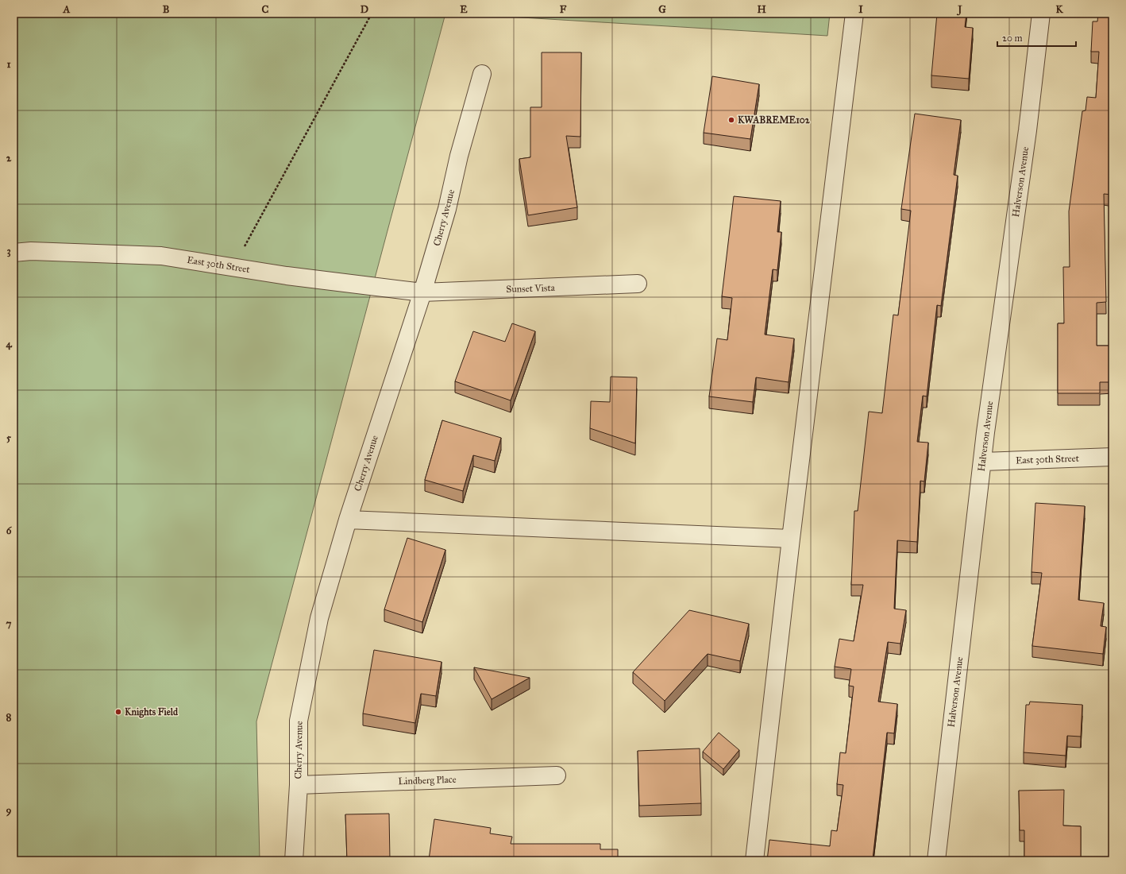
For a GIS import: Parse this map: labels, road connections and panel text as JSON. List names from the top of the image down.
{
  "streets": {
    "street": [
      "Halverson Avenue",
      "Cherry Avenue",
      "East 30th Street",
      "Sunset Vista",
      "Lindberg Place"
    ]
  },
  "crossings": [
    ["Halverson Avenue", "East 30th Street"],
    ["Cherry Avenue", "East 30th Street"],
    ["Cherry Avenue", "Sunset Vista"],
    ["Cherry Avenue", "Lindberg Place"],
    ["East 30th Street", "Sunset Vista"]
  ],
  "places": ["KWABREME102", "Knights Field"],
  "scale_bar": "20 m",
  "grid": {
    "columns": [
      "A",
      "B",
      "C",
      "D",
      "E",
      "F",
      "G",
      "H",
      "I",
      "J",
      "K"
    ],
    "rows": [
      "1",
      "2",
      "3",
      "4",
      "5",
      "6",
      "7",
      "8",
      "9"
    ]
  }
}
